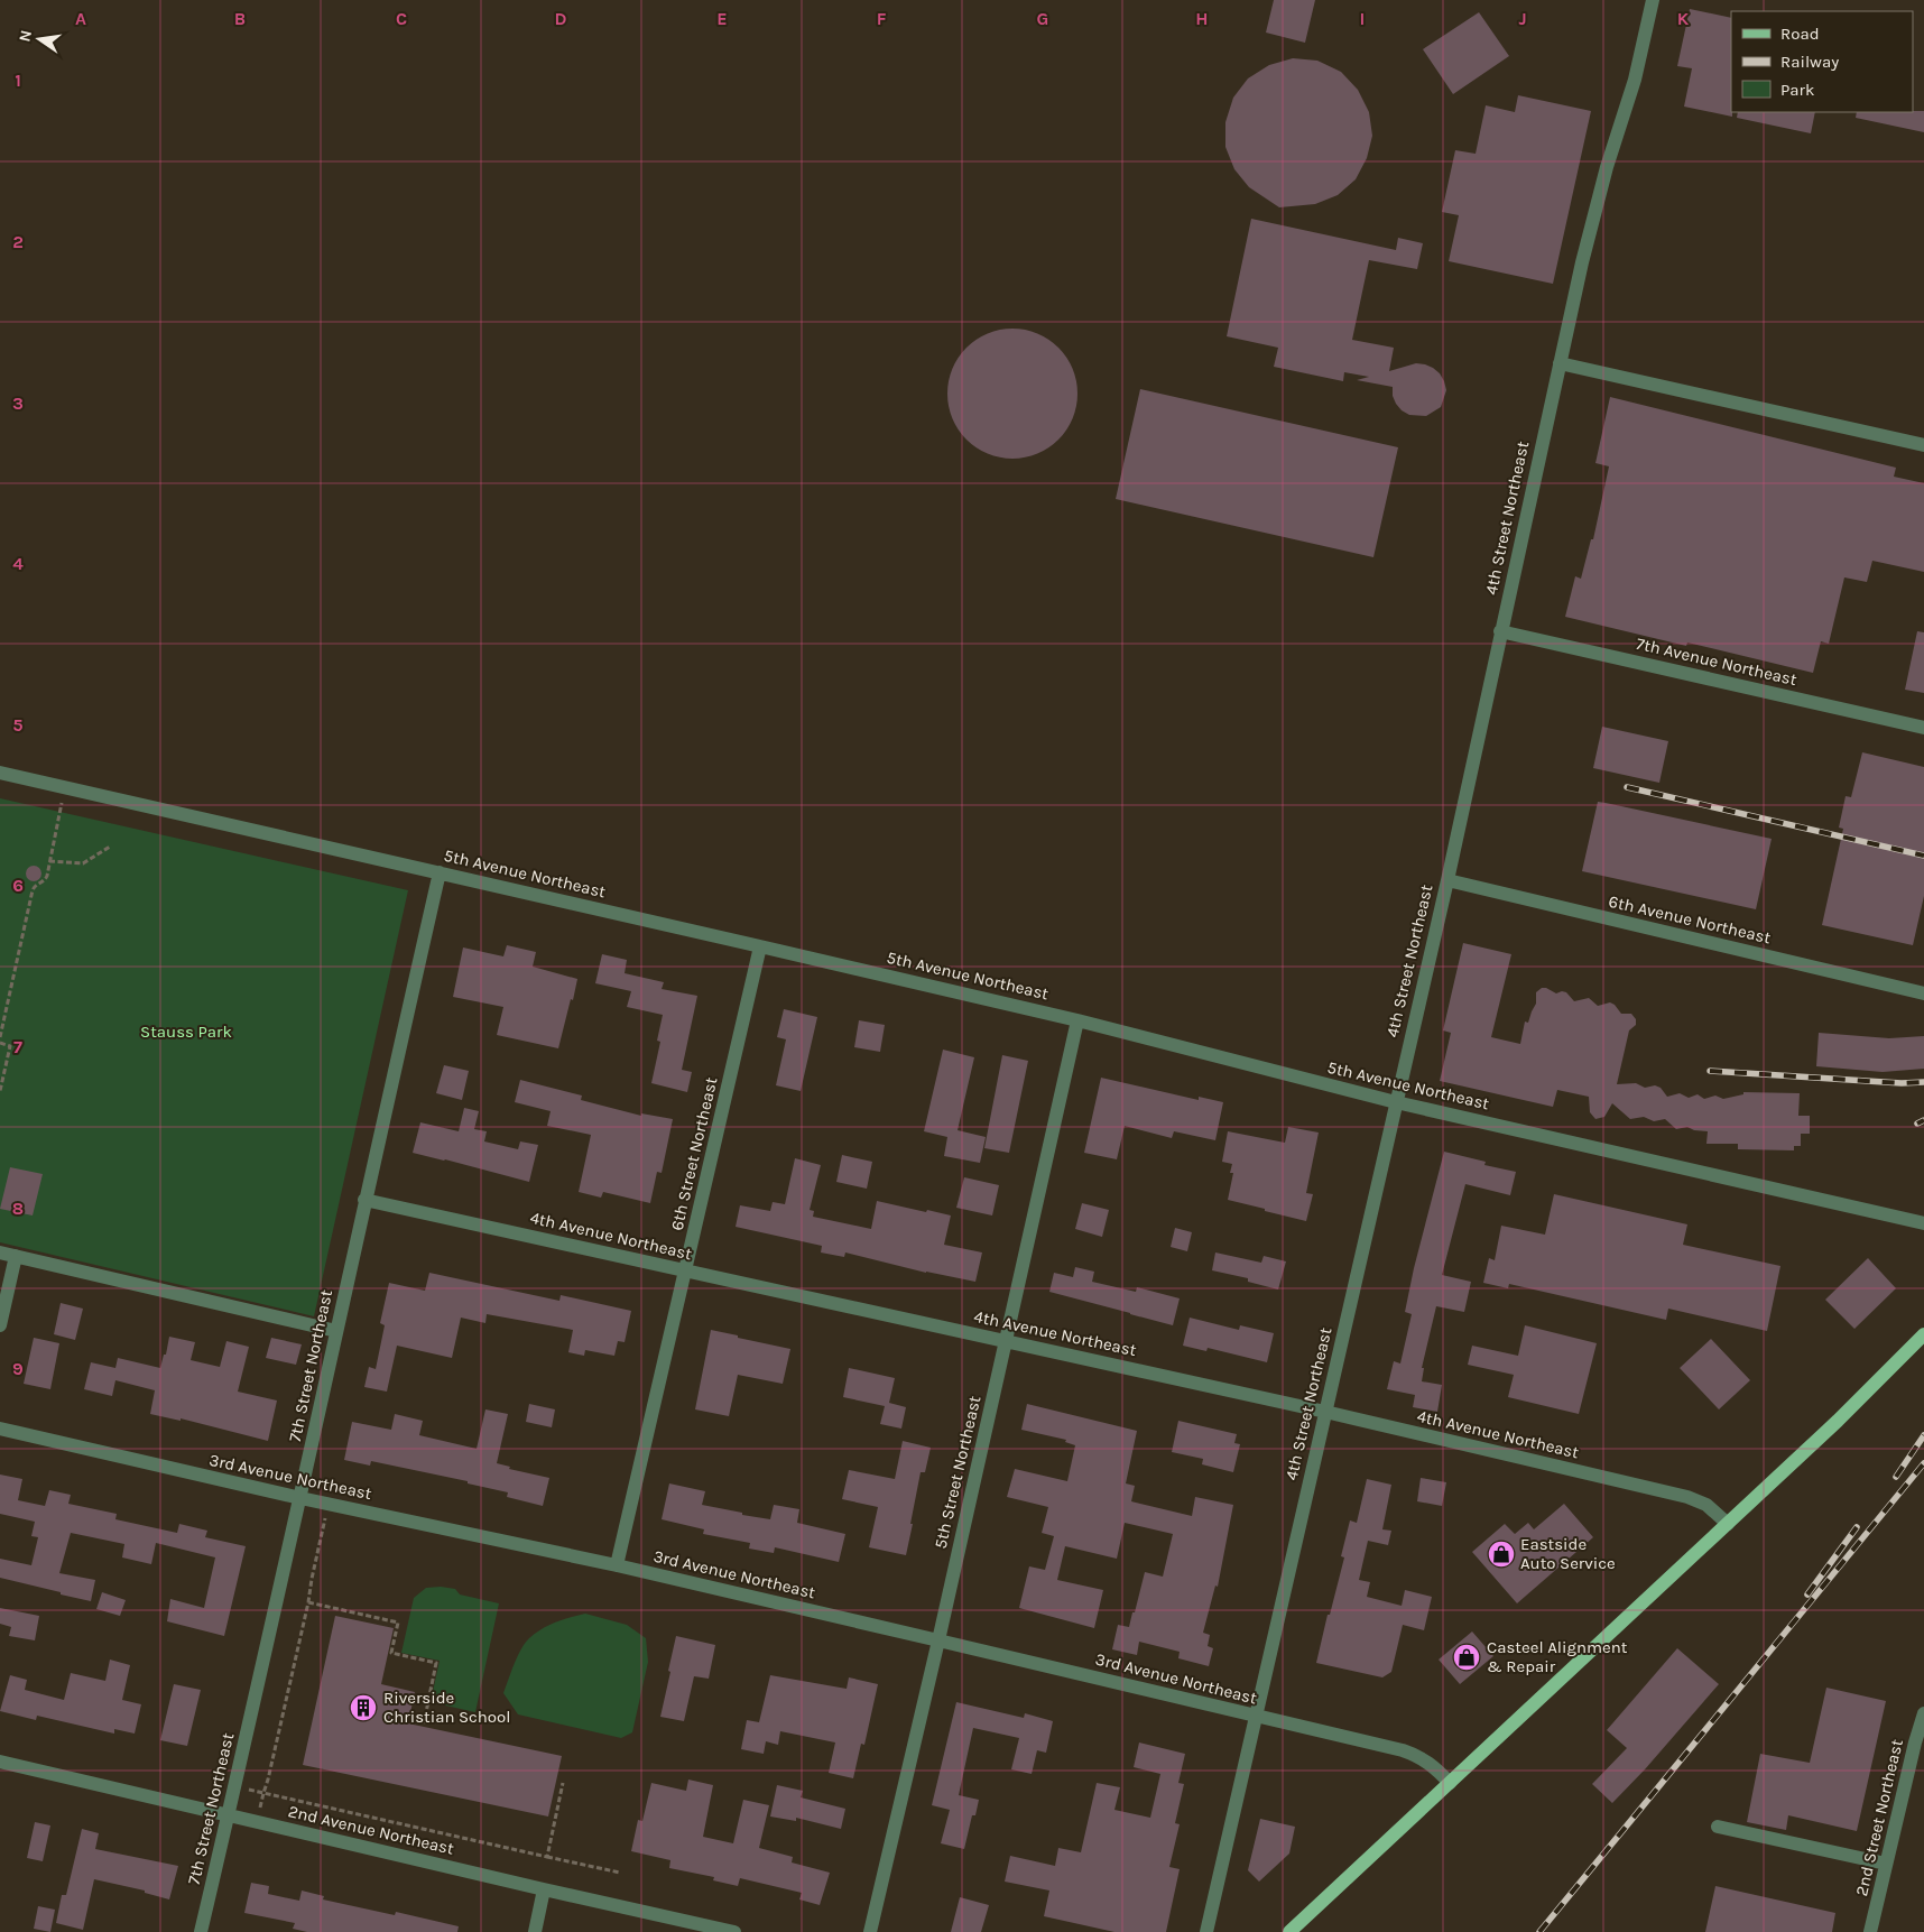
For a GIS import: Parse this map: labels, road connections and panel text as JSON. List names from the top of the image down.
{
  "streets": {
    "street": [
      "4th Street Northeast",
      "7th Avenue Northeast",
      "5th Avenue Northeast",
      "6th Avenue Northeast",
      "6th Street Northeast",
      "4th Avenue Northeast",
      "7th Street Northeast",
      "5th Street Northeast",
      "3rd Avenue Northeast",
      "2nd Street Northeast",
      "2nd Avenue Northeast"
    ]
  },
  "crossings": [
    ["4th Street Northeast", "7th Avenue Northeast"],
    ["4th Street Northeast", "5th Avenue Northeast"],
    ["4th Street Northeast", "6th Avenue Northeast"],
    ["4th Street Northeast", "4th Avenue Northeast"],
    ["4th Street Northeast", "3rd Avenue Northeast"],
    ["5th Avenue Northeast", "6th Street Northeast"],
    ["5th Avenue Northeast", "7th Street Northeast"],
    ["5th Avenue Northeast", "5th Street Northeast"],
    ["6th Street Northeast", "4th Avenue Northeast"],
    ["6th Street Northeast", "3rd Avenue Northeast"],
    ["4th Avenue Northeast", "7th Street Northeast"],
    ["4th Avenue Northeast", "5th Street Northeast"],
    ["7th Street Northeast", "3rd Avenue Northeast"],
    ["7th Street Northeast", "2nd Avenue Northeast"],
    ["5th Street Northeast", "3rd Avenue Northeast"]
  ],
  "parks": ["Stauss Park"],
  "places": {
    "shop": ["Eastside Auto Service", "Casteel Alignment & Repair"],
    "building": ["Riverside Christian School"]
  },
  "legend": ["Road", "Railway", "Park"],
  "north": "left",
  "grid": {
    "columns": [
      "A",
      "B",
      "C",
      "D",
      "E",
      "F",
      "G",
      "H",
      "I",
      "J",
      "K"
    ],
    "rows": [
      "1",
      "2",
      "3",
      "4",
      "5",
      "6",
      "7",
      "8",
      "9"
    ]
  }
}
